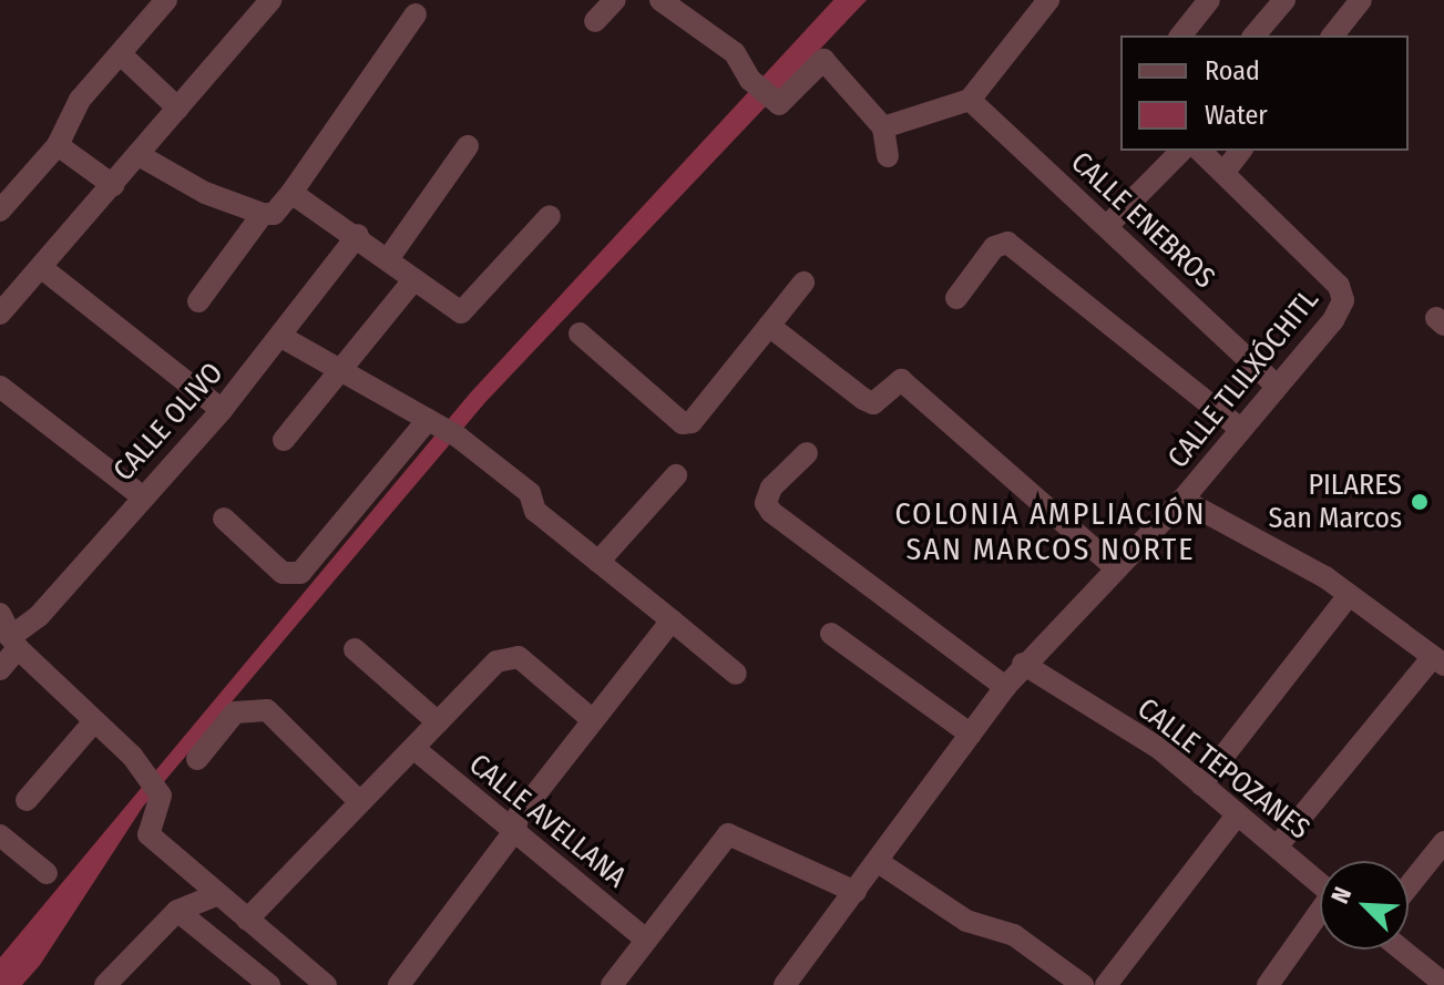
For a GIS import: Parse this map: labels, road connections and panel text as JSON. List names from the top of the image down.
{
  "streets": {
    "street": [
      "CALLE ENEBROS",
      "CALLE TLILXÓCHITL",
      "CALLE OLIVO",
      "CALLE TEPOZANES",
      "CALLE AVELLANA"
    ]
  },
  "crossings": [
    ["CALLE ENEBROS", "CALLE TLILXÓCHITL"],
    ["CALLE TLILXÓCHITL", "CALLE TEPOZANES"]
  ],
  "districts": ["COLONIA AMPLIACIÓN SAN MARCOS NORTE"],
  "places": ["PILARES San Marcos"],
  "legend": ["Road", "Water"],
  "north": "top left"
}
